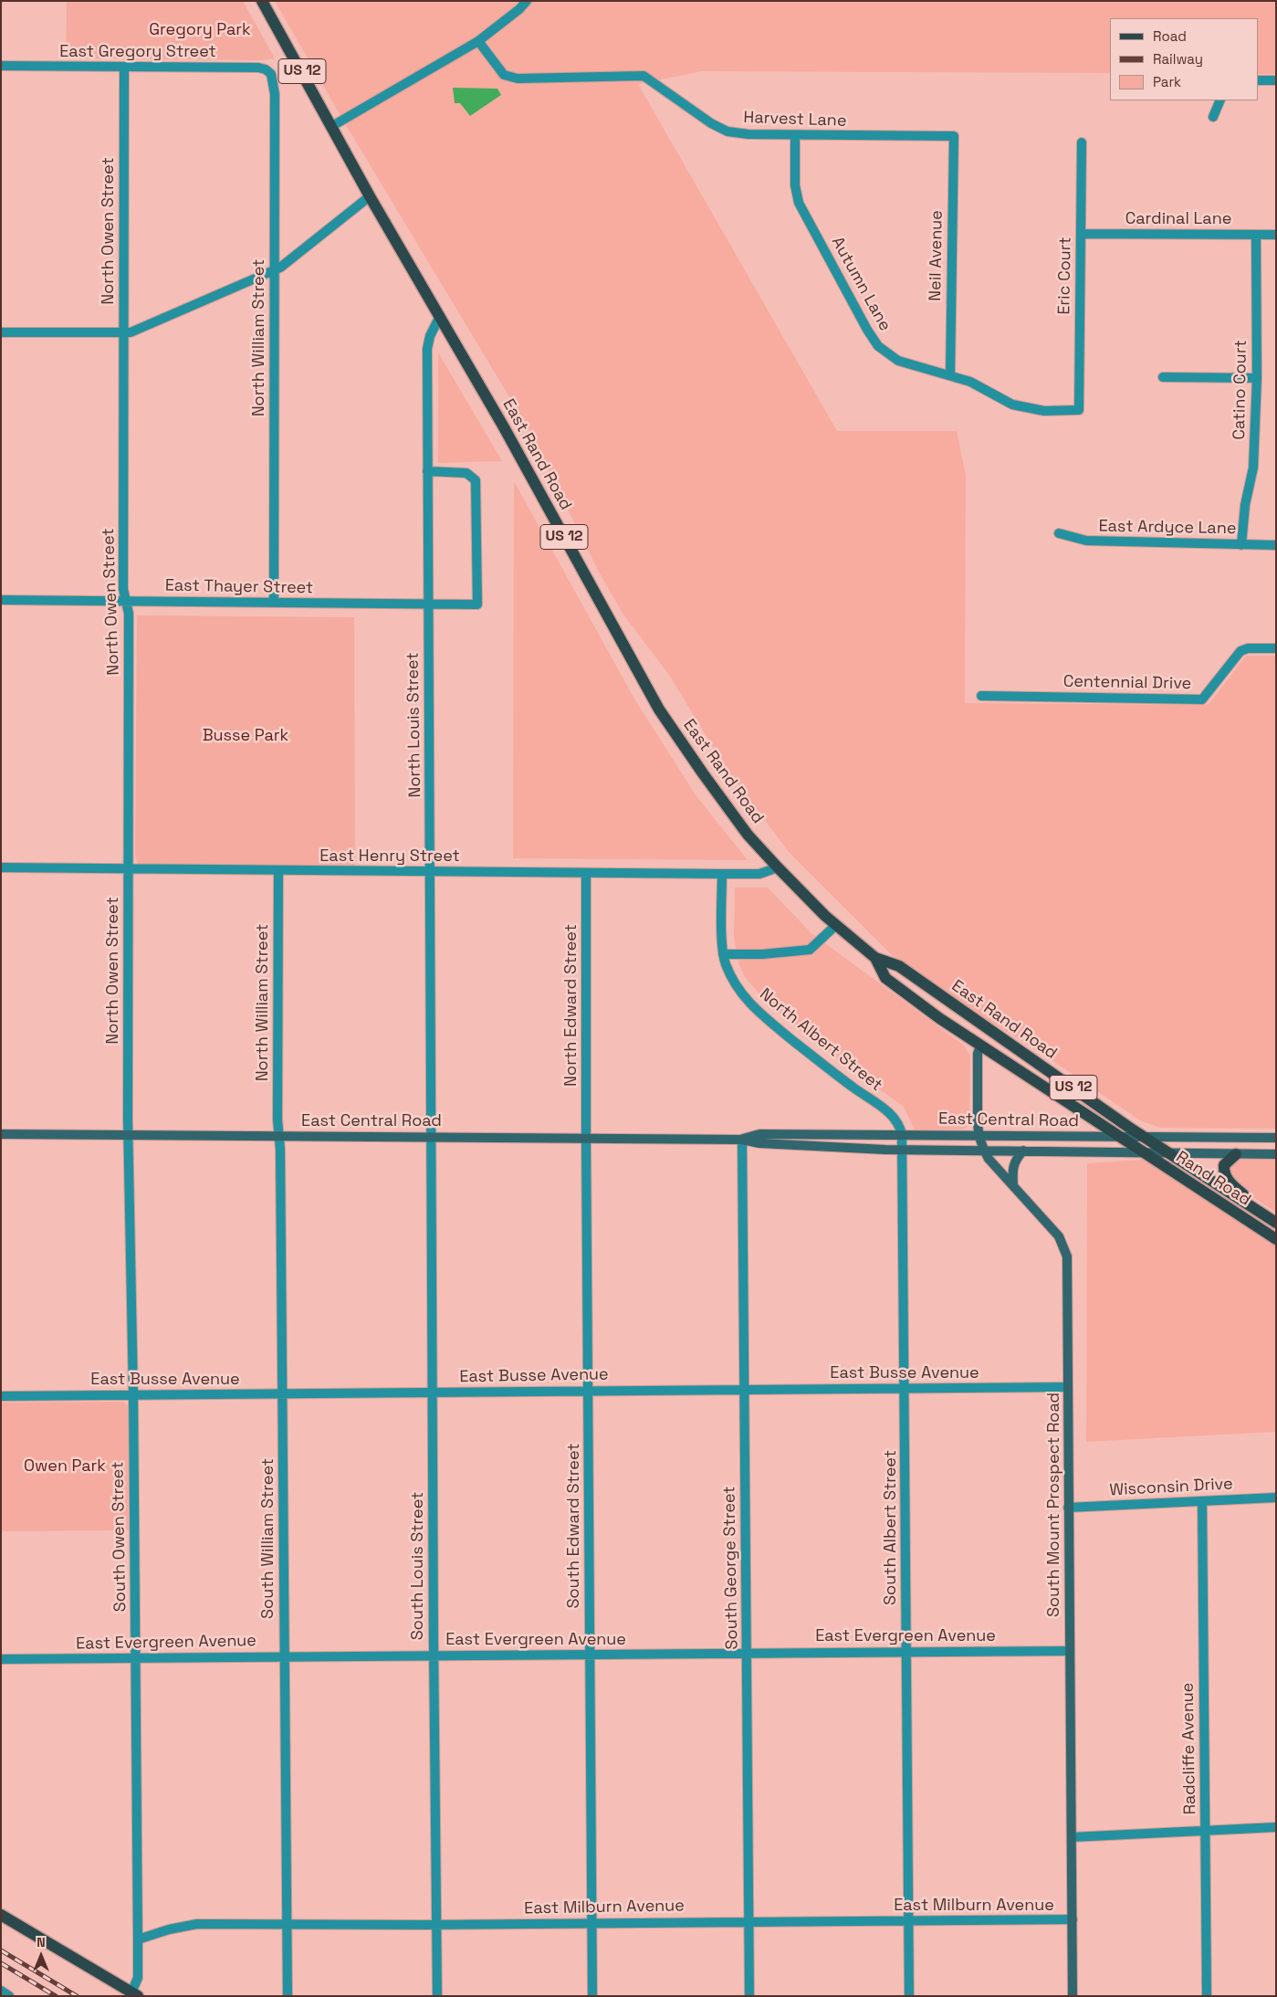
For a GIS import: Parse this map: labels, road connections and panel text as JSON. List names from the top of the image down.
{
  "streets": {
    "main road": [
      "US 12",
      "East Rand Road",
      "East Central Road",
      "Rand Road",
      "South Mount Prospect Road"
    ],
    "street": [
      "East Gregory Street",
      "Harvest Lane",
      "Cardinal Lane",
      "North Owen Street",
      "Neil Avenue",
      "Eric Court",
      "Autumn Lane",
      "North William Street",
      "Catino Court",
      "East Ardyce Lane",
      "East Thayer Street",
      "Centennial Drive",
      "North Louis Street",
      "East Henry Street",
      "North Edward Street",
      "North Albert Street",
      "East Busse Avenue",
      "Wisconsin Drive",
      "South Edward Street",
      "South Albert Street",
      "South Owen Street",
      "South William Street",
      "South Louis Street",
      "South George Street",
      "East Evergreen Avenue",
      "Radcliffe Avenue",
      "East Milburn Avenue"
    ]
  },
  "crossings": [
    ["East Gregory Street", "North Owen Street"],
    ["East Gregory Street", "North William Street"],
    ["Harvest Lane", "Neil Avenue"],
    ["Harvest Lane", "Autumn Lane"],
    ["Cardinal Lane", "Eric Court"],
    ["Cardinal Lane", "Catino Court"],
    ["North Owen Street", "East Thayer Street"],
    ["North Owen Street", "East Henry Street"],
    ["North Owen Street", "East Central Road"],
    ["North Owen Street", "South Owen Street"],
    ["Neil Avenue", "Autumn Lane"],
    ["Eric Court", "Autumn Lane"],
    ["North William Street", "East Thayer Street"],
    ["North William Street", "East Henry Street"],
    ["North William Street", "East Central Road"],
    ["North William Street", "South William Street"],
    ["Catino Court", "East Ardyce Lane"],
    ["East Rand Road", "North Louis Street"],
    ["East Rand Road", "East Henry Street"],
    ["East Rand Road", "East Central Road"],
    ["East Rand Road", "Rand Road"],
    ["East Rand Road", "South Mount Prospect Road"],
    ["East Thayer Street", "North Louis Street"],
    ["North Louis Street", "East Henry Street"],
    ["North Louis Street", "East Central Road"],
    ["North Louis Street", "South Louis Street"],
    ["East Henry Street", "North Edward Street"],
    ["East Henry Street", "North Albert Street"],
    ["North Edward Street", "East Central Road"],
    ["North Edward Street", "South Edward Street"],
    ["North Albert Street", "East Central Road"],
    ["North Albert Street", "South Albert Street"],
    ["East Central Road", "Rand Road"],
    ["East Central Road", "South Mount Prospect Road"],
    ["East Central Road", "South Edward Street"],
    ["East Central Road", "South Albert Street"],
    ["East Central Road", "South Owen Street"],
    ["East Central Road", "South William Street"],
    ["East Central Road", "South Louis Street"],
    ["East Central Road", "South George Street"],
    ["East Busse Avenue", "South Mount Prospect Road"],
    ["East Busse Avenue", "South Edward Street"],
    ["East Busse Avenue", "South Albert Street"],
    ["East Busse Avenue", "South Owen Street"],
    ["East Busse Avenue", "South William Street"],
    ["East Busse Avenue", "South Louis Street"],
    ["East Busse Avenue", "South George Street"],
    ["Wisconsin Drive", "South Mount Prospect Road"],
    ["Wisconsin Drive", "Radcliffe Avenue"],
    ["South Mount Prospect Road", "East Evergreen Avenue"],
    ["South Mount Prospect Road", "East Milburn Avenue"],
    ["South Edward Street", "East Evergreen Avenue"],
    ["South Edward Street", "East Milburn Avenue"],
    ["South Albert Street", "East Evergreen Avenue"],
    ["South Albert Street", "East Milburn Avenue"],
    ["South Owen Street", "East Evergreen Avenue"],
    ["South Owen Street", "East Milburn Avenue"],
    ["South William Street", "East Evergreen Avenue"],
    ["South William Street", "East Milburn Avenue"],
    ["South Louis Street", "East Evergreen Avenue"],
    ["South Louis Street", "East Milburn Avenue"],
    ["South George Street", "East Evergreen Avenue"],
    ["South George Street", "East Milburn Avenue"]
  ],
  "parks": ["Gregory Park", "Busse Park", "Owen Park"],
  "legend": ["Road", "Railway", "Park"],
  "north": "top"
}
